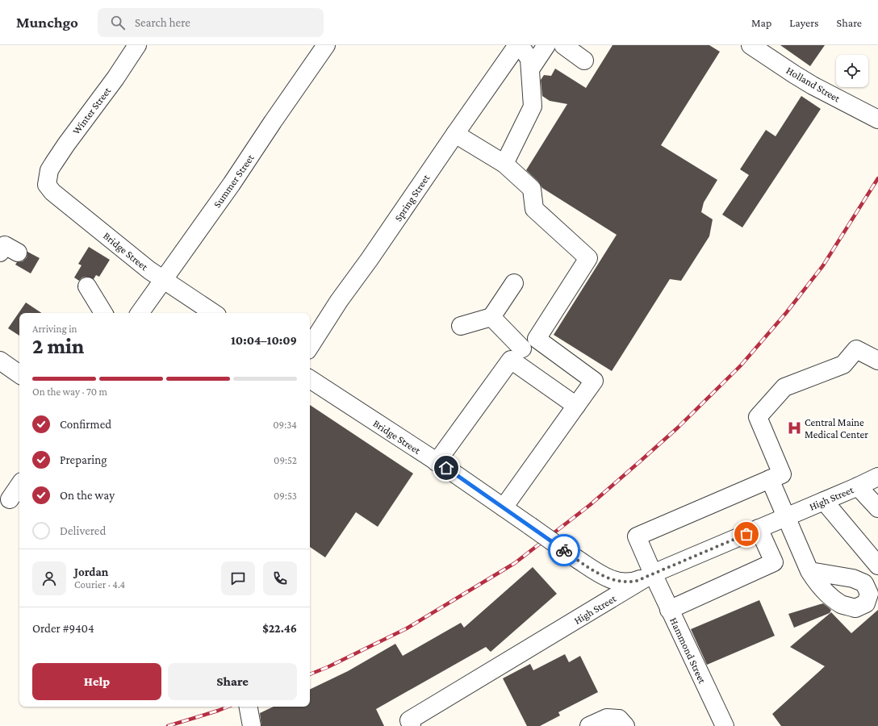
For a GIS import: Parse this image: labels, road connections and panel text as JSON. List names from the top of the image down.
{
  "streets": {
    "street": [
      "Holland Street",
      "Winter Street",
      "Summer Street",
      "Spring Street",
      "Bridge Street",
      "High Street",
      "Hammond Street"
    ]
  },
  "crossings": [
    ["Winter Street", "Bridge Street"],
    ["Summer Street", "Bridge Street"],
    ["Bridge Street", "High Street"],
    ["Bridge Street", "Hammond Street"],
    ["High Street", "Hammond Street"]
  ],
  "places": {
    "hospital": ["Central Maine Medical Center"]
  },
  "page": {
    "header": "Munchgo",
    "search": "Search here",
    "nav": ["Map", "Layers", "Share"],
    "heading": ["2 min", "Arriving in", "10:04–10:09"],
    "panel": [
      "Jordan",
      "Courier · 4.4",
      "Order #9404",
      "$22.46"
    ],
    "bar": "On the way · 70 m",
    "list": [
      ["Confirmed", "09:34"],
      ["Preparing", "09:52"],
      ["On the way", "09:53"],
      "Delivered"
    ],
    "buttons": ["Help", "Share"]
  }
}
